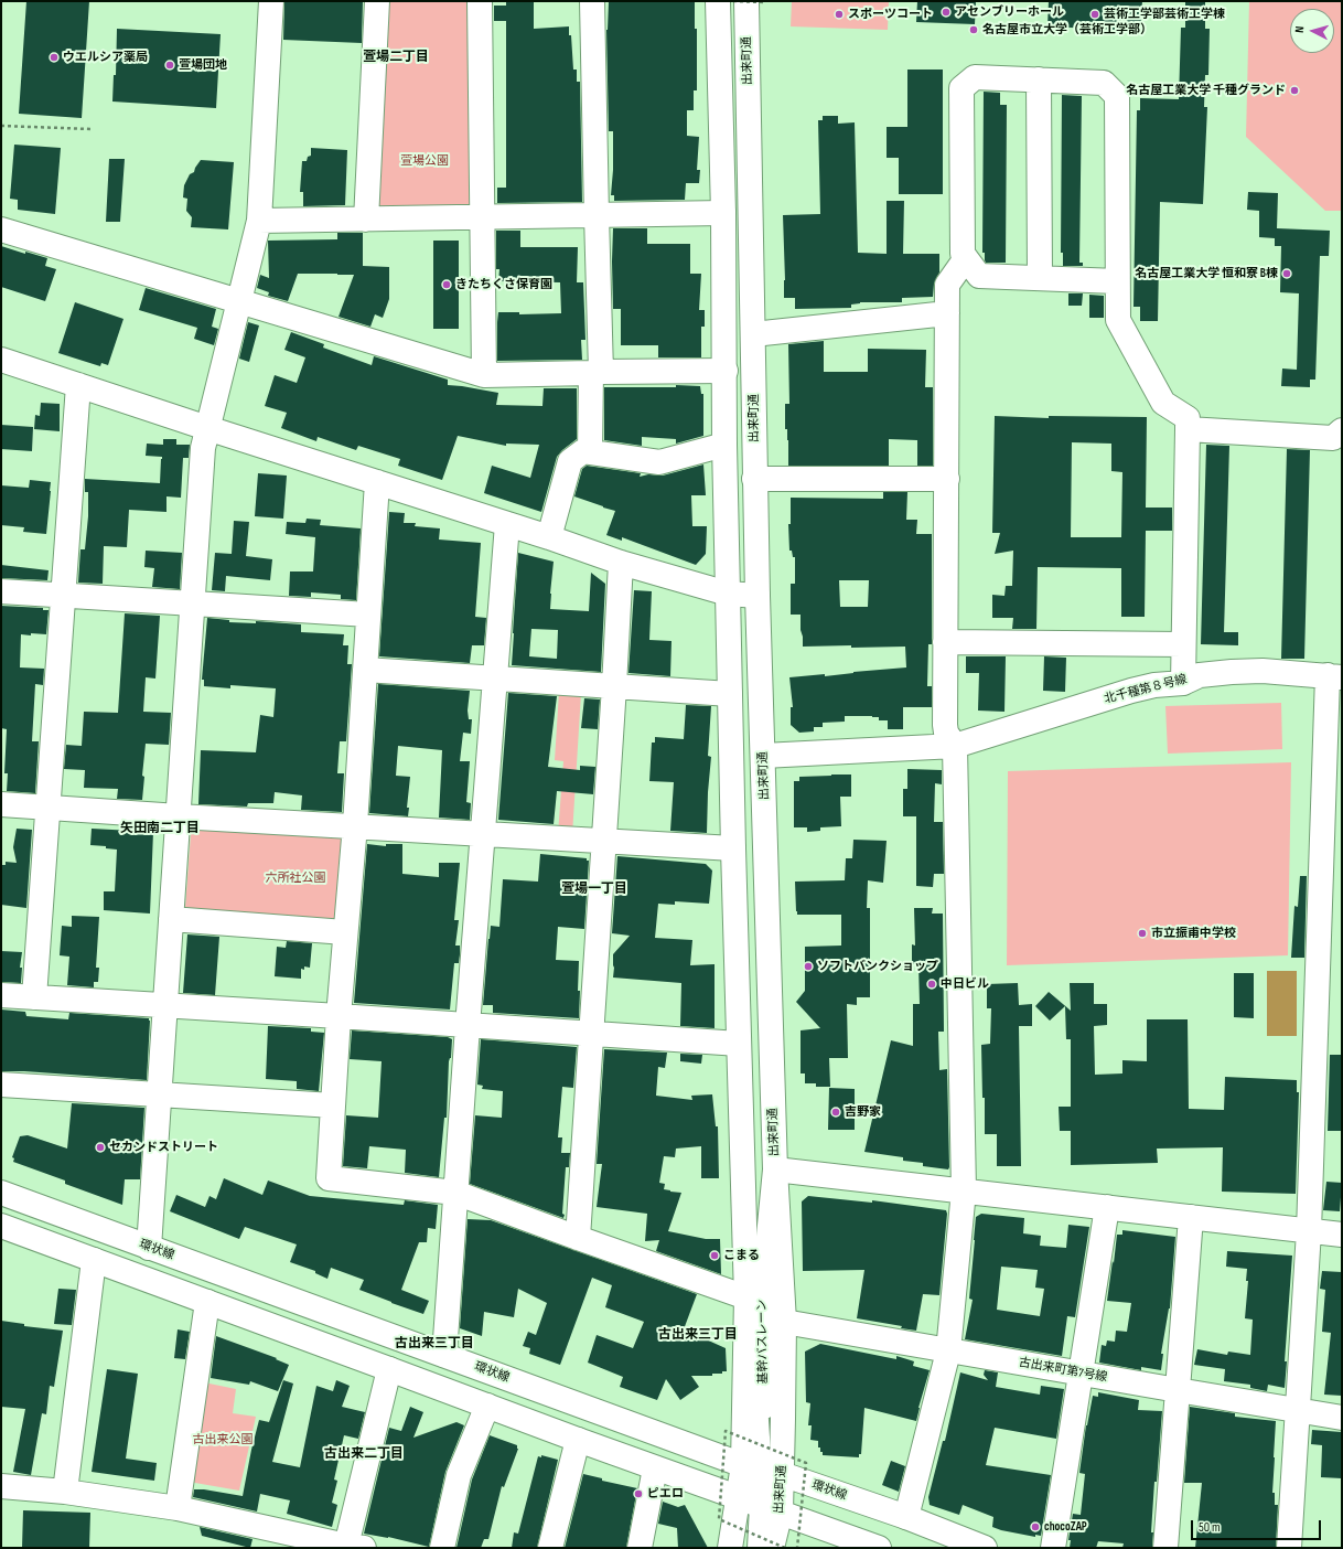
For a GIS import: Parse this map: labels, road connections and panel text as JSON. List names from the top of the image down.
{
  "streets": {
    "street": [
      "出来町通",
      "北千種第８号線",
      "環状線",
      "基幹バスレーン",
      "古出来町第7号線"
    ]
  },
  "crossings": [
    ["出来町通", "北千種第８号線"],
    ["出来町通", "環状線"],
    ["出来町通", "基幹バスレーン"],
    ["出来町通", "古出来町第7号線"],
    ["環状線", "基幹バスレーン"]
  ],
  "districts": [
    "萱場二丁目",
    "矢田南二丁目",
    "萱場一丁目",
    "古出来三丁目",
    "古出来三丁目",
    "古出来二丁目"
  ],
  "parks": ["萱場公園", "六所社公園", "古出来公園"],
  "places": [
    "アセンブリーホール",
    "スポーツコート",
    "芸術工学部芸術工学棟",
    "名古屋市立大学（芸術工学部）",
    "ウエルシア薬局",
    "萱場団地",
    "名古屋工業大学 千種グランド",
    "名古屋工業大学 恒和寮 B棟",
    "きたちくさ保育園",
    "市立振甫中学校",
    "ソフトバンクショップ",
    "中日ビル",
    "吉野家",
    "セカンドストリート",
    "こまる",
    "ピエロ",
    "chocoZAP"
  ],
  "scale_bar": "50 m",
  "north": "left"
}
